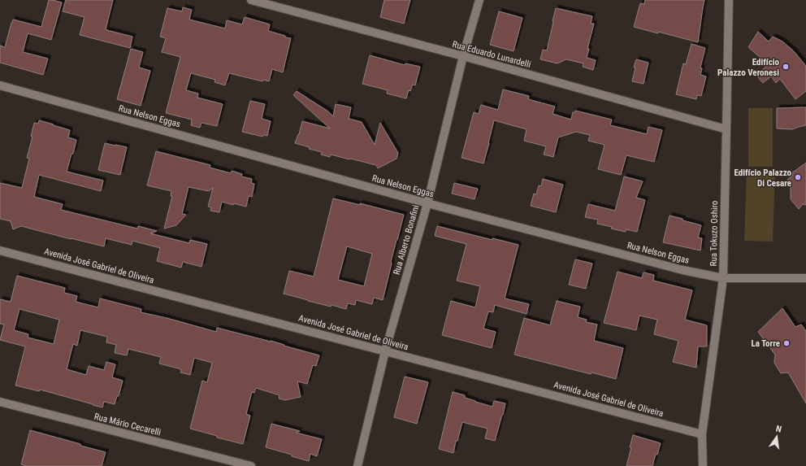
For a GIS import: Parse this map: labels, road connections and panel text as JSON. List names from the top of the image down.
{
  "streets": {
    "street": [
      "Rua Eduardo Lunardelli",
      "Rua Nelson Eggas",
      "Rua Tokuzo Oshiro",
      "Rua Alberto Bonafini",
      "Avenida José Gabriel de Oliveira",
      "Rua Mário Cecarelli"
    ]
  },
  "crossings": [
    ["Rua Eduardo Lunardelli", "Rua Tokuzo Oshiro"],
    ["Rua Eduardo Lunardelli", "Rua Alberto Bonafini"],
    ["Rua Nelson Eggas", "Rua Tokuzo Oshiro"],
    ["Rua Nelson Eggas", "Rua Alberto Bonafini"],
    ["Rua Tokuzo Oshiro", "Avenida José Gabriel de Oliveira"],
    ["Rua Alberto Bonafini", "Avenida José Gabriel de Oliveira"]
  ],
  "places": ["Edifício Palazzo Veronesi", "Edifício Palazzo Di Cesare", "La Torre"],
  "north": "top"
}
